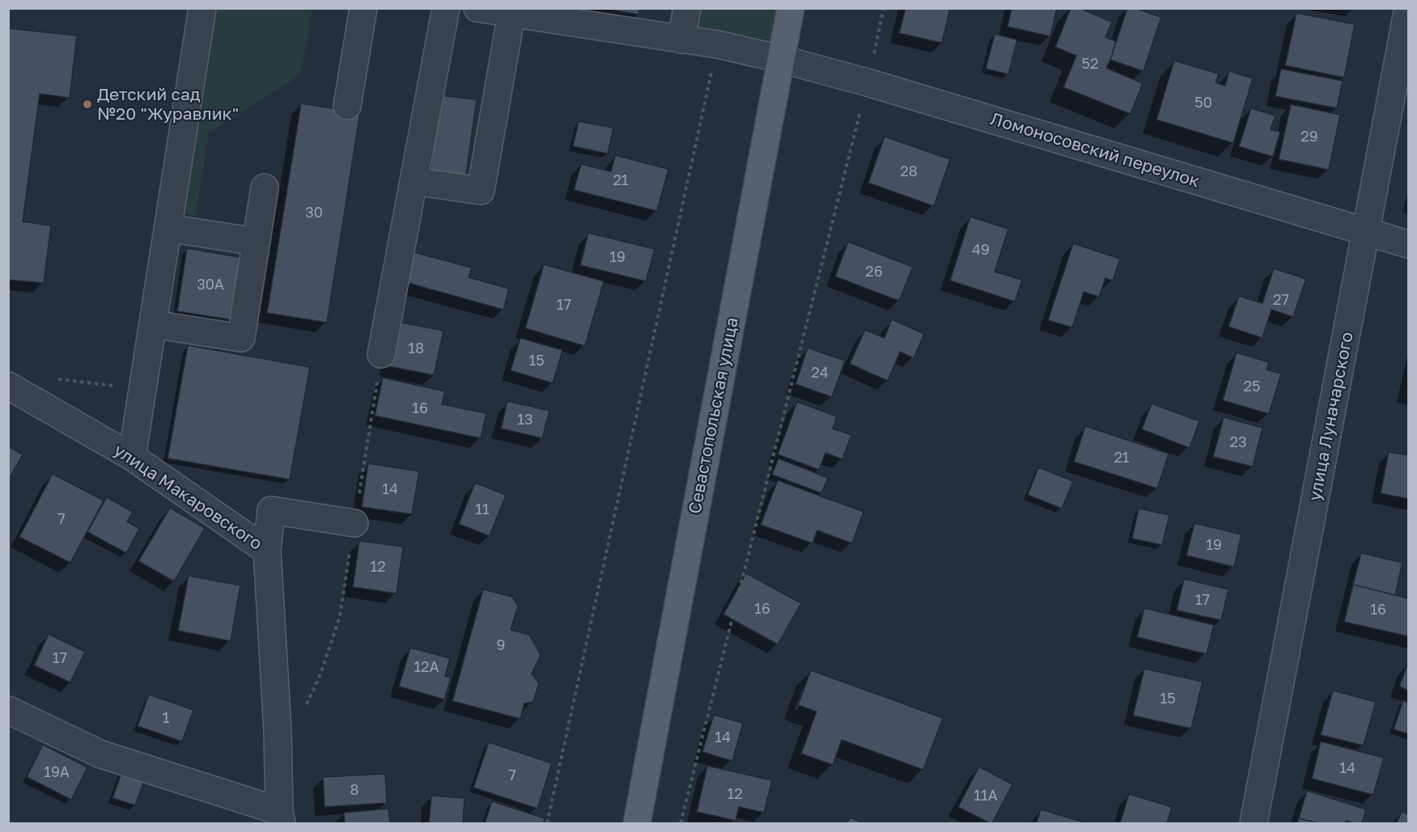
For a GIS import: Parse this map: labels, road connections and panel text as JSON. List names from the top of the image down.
{
  "streets": {
    "main road": ["Севастопольская улица"],
    "street": ["Ломоносовский переулок", "улица Луначарского", "улица Макаровского"]
  },
  "crossings": [
    ["Ломоносовский переулок", "Севастопольская улица"],
    ["Ломоносовский переулок", "улица Луначарского"]
  ],
  "places": ["Детский сад №20 \"Журавлик\""],
  "house_numbers": [
    "52",
    "50",
    "29",
    "28",
    "21",
    "30",
    "49",
    "19",
    "26",
    "30А",
    "27",
    "17",
    "18",
    "15",
    "24",
    "25",
    "16",
    "13",
    "23",
    "21",
    "14",
    "11",
    "7",
    "19",
    "12",
    "17",
    "16",
    "16",
    "9",
    "17",
    "12А",
    "15",
    "1",
    "14",
    "14",
    "19А",
    "7",
    "8",
    "12",
    "11А"
  ]
}
